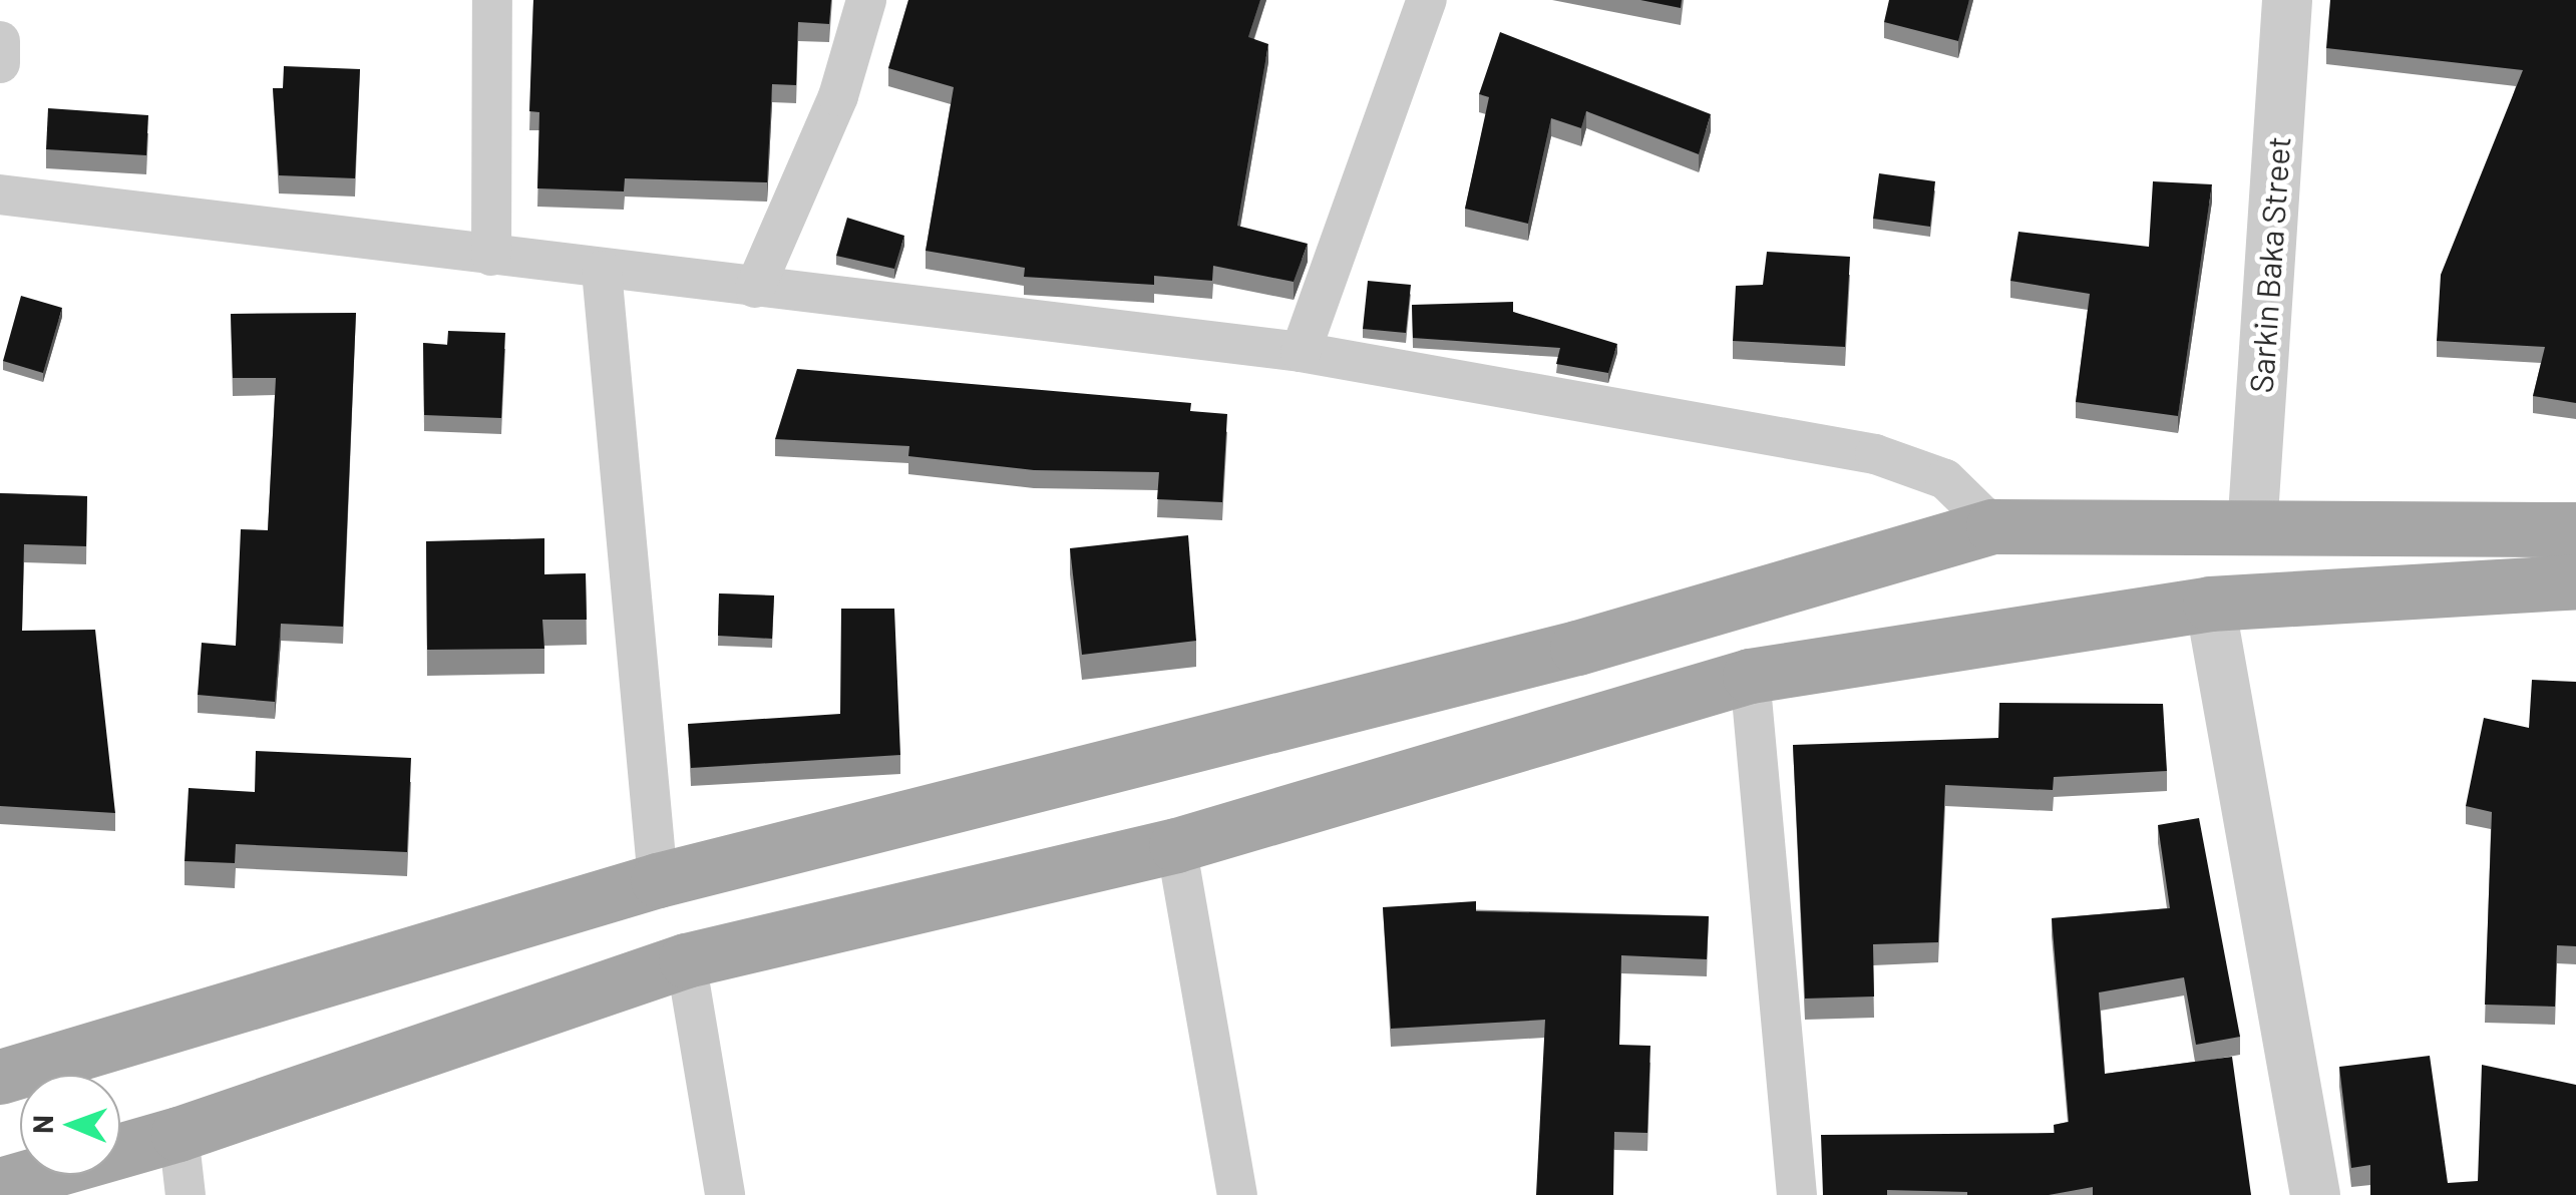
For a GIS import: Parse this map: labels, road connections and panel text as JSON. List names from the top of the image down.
{
  "streets": {
    "street": ["Sarkin Baka Street"]
  },
  "north": "left"
}
